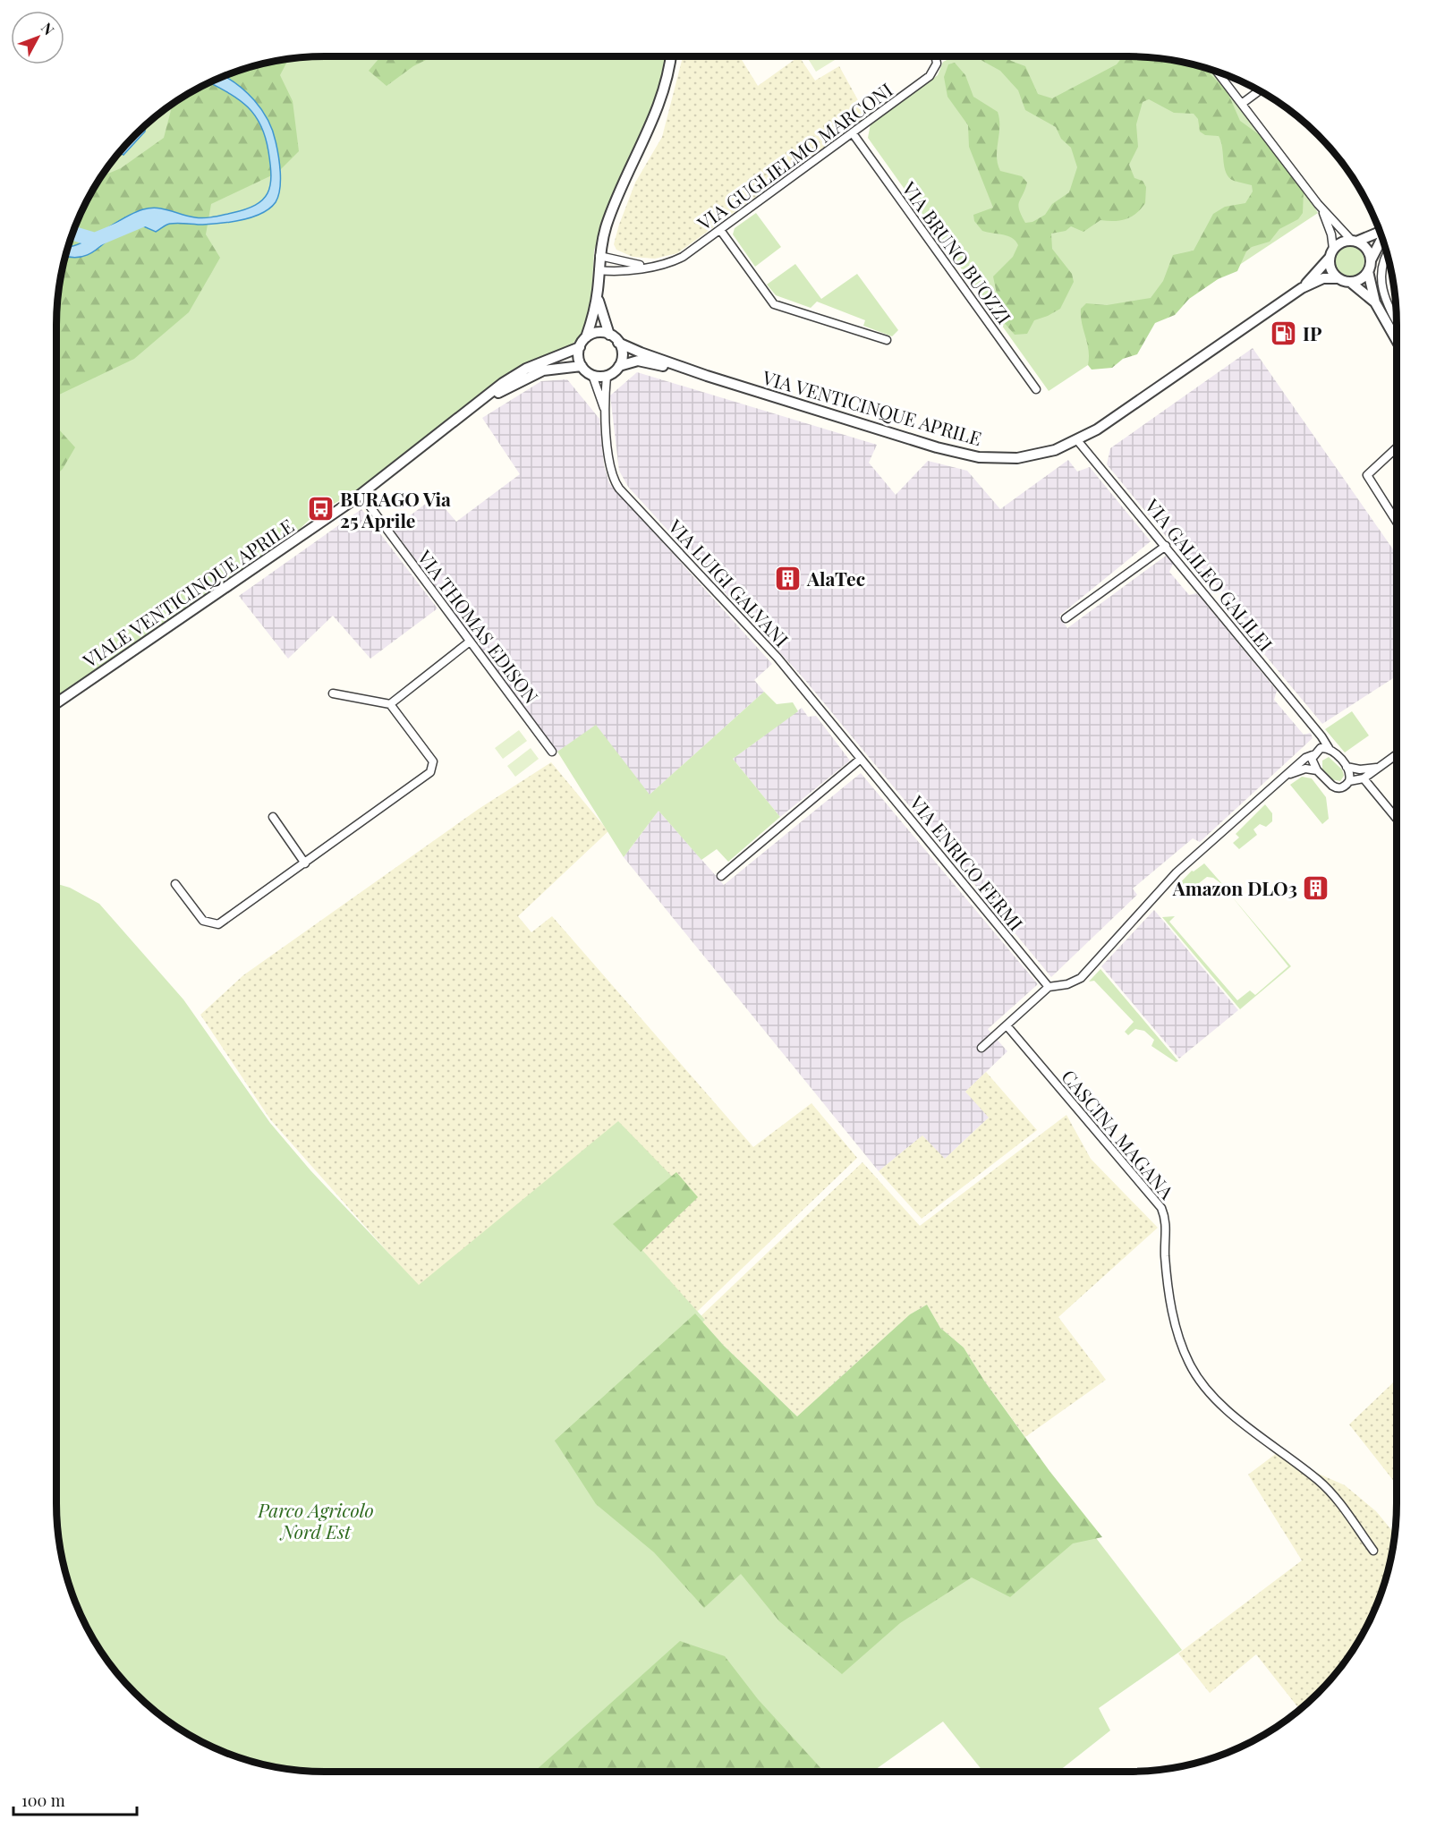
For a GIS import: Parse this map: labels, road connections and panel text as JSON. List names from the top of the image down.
{
  "streets": {
    "street": [
      "VIA GUGLIELMO MARCONI",
      "VIA BRUNO BUOZZI",
      "VIA VENTICINQUE APRILE",
      "VIA GALILEO GALILEI",
      "VIA LUIGI GALVANI",
      "VIALE VENTICINQUE APRILE",
      "VIA THOMAS EDISON",
      "VIA ENRICO FERMI",
      "CASCINA MAGANA"
    ]
  },
  "crossings": [
    ["VIA GUGLIELMO MARCONI", "VIA BRUNO BUOZZI"],
    ["VIA VENTICINQUE APRILE", "VIA GALILEO GALILEI"],
    ["VIA VENTICINQUE APRILE", "VIA LUIGI GALVANI"],
    ["VIA VENTICINQUE APRILE", "VIALE VENTICINQUE APRILE"],
    ["VIA LUIGI GALVANI", "VIALE VENTICINQUE APRILE"],
    ["VIA LUIGI GALVANI", "VIA ENRICO FERMI"],
    ["VIALE VENTICINQUE APRILE", "VIA THOMAS EDISON"]
  ],
  "parks": ["Parco Agricolo Nord Est"],
  "places": {
    "fuel station": ["IP"],
    "bus stop": ["BURAGO Via 25 Aprile"],
    "building": ["AlaTec", "Amazon DLO3"]
  },
  "scale_bar": "100 m",
  "north": "top right"
}
